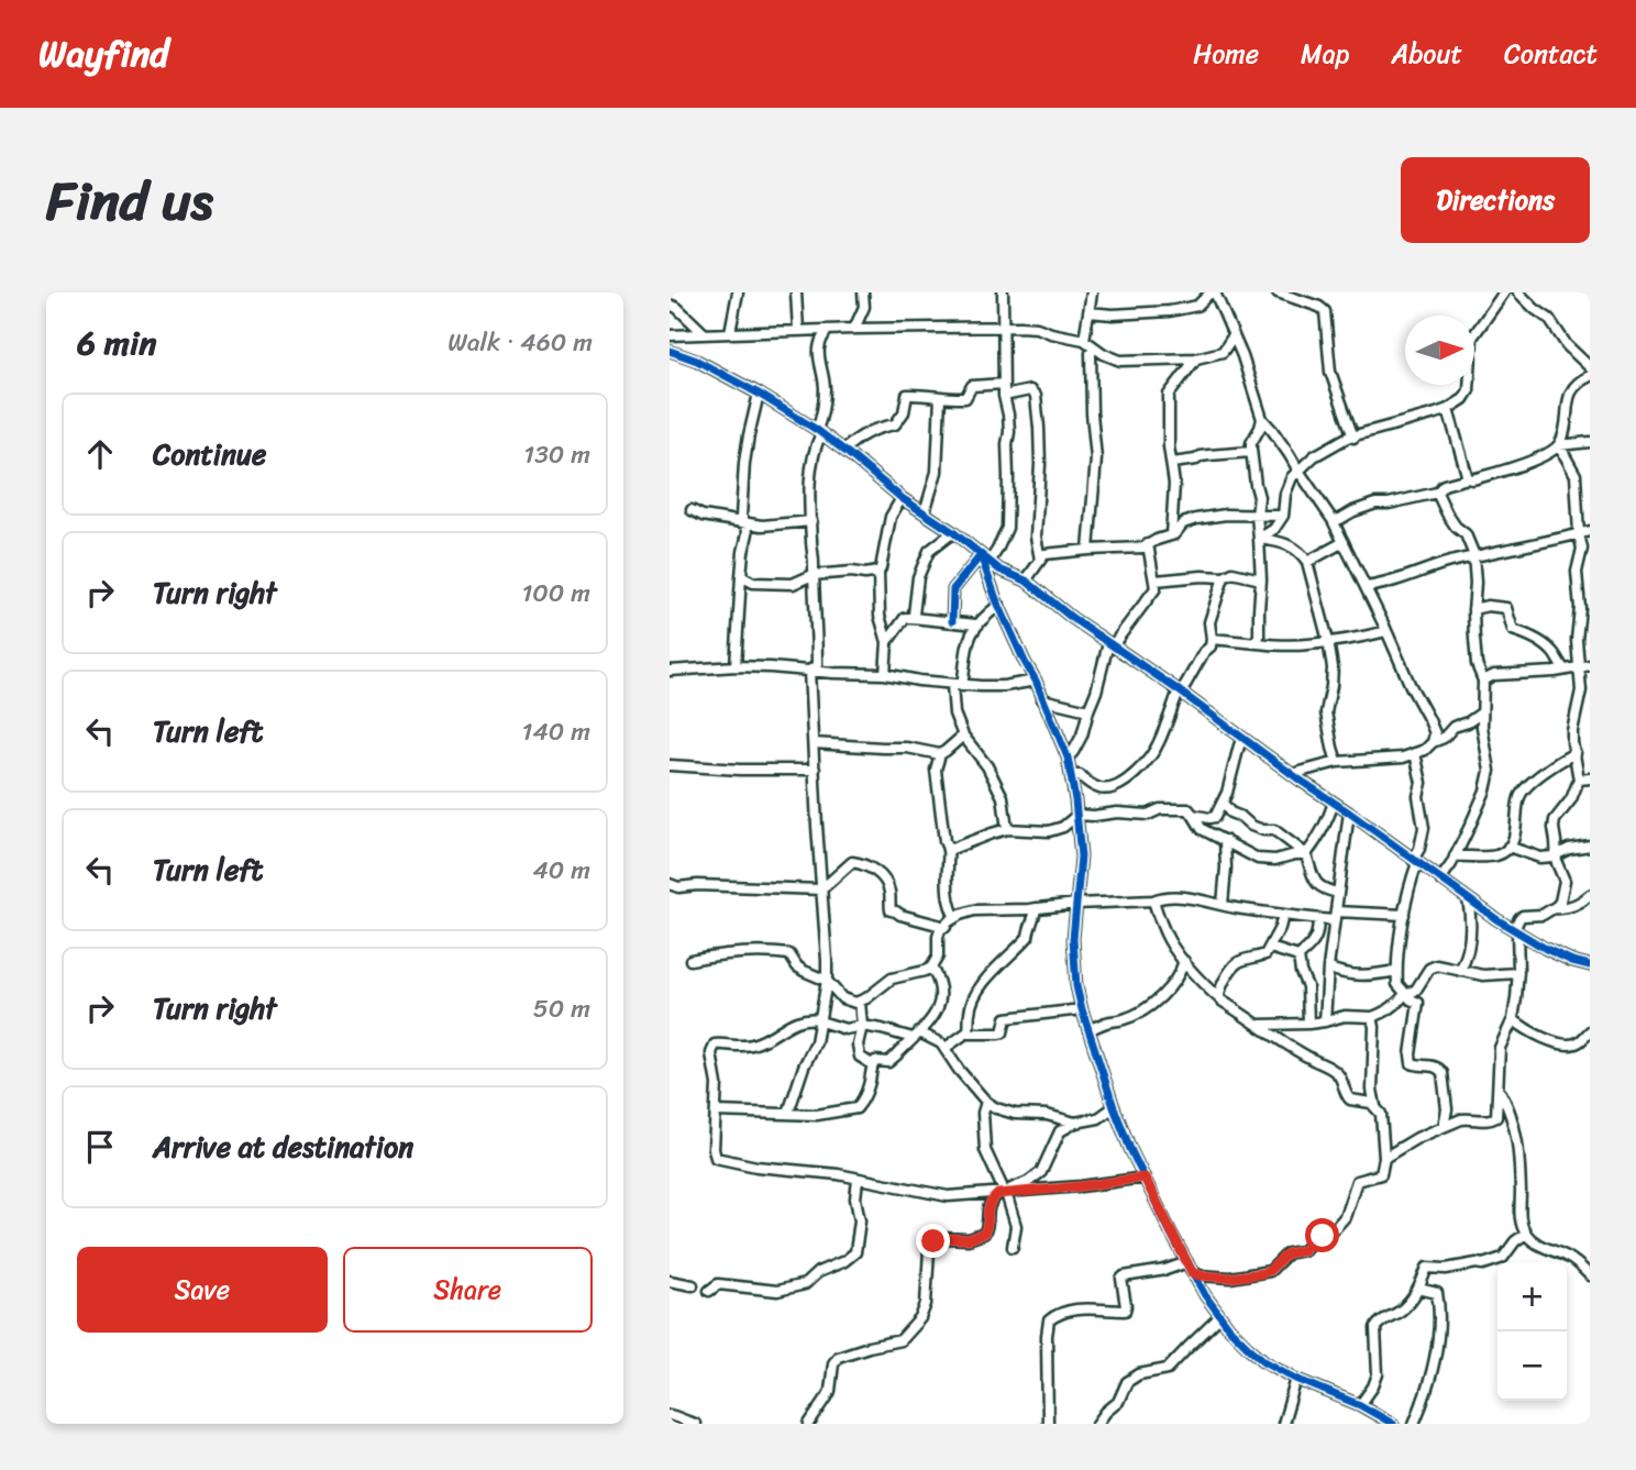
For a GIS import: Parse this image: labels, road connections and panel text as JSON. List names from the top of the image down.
{
  "north": "right",
  "page": {
    "header": "Wayfind",
    "nav": [
      "Home",
      "Map",
      "About",
      "Contact"
    ],
    "title": "Find us",
    "buttons": [
      "Directions",
      ["Save", "Share"]
    ],
    "heading": ["6 min", "Walk · 460 m"],
    "list": [
      ["Continue", "130 m"],
      ["Turn right", "100 m"],
      ["Turn left", "140 m"],
      ["Turn left", "40 m"],
      ["Turn right", "50 m"],
      "Arrive at destination"
    ],
    "map_buttons": ["+", "−"]
  }
}
